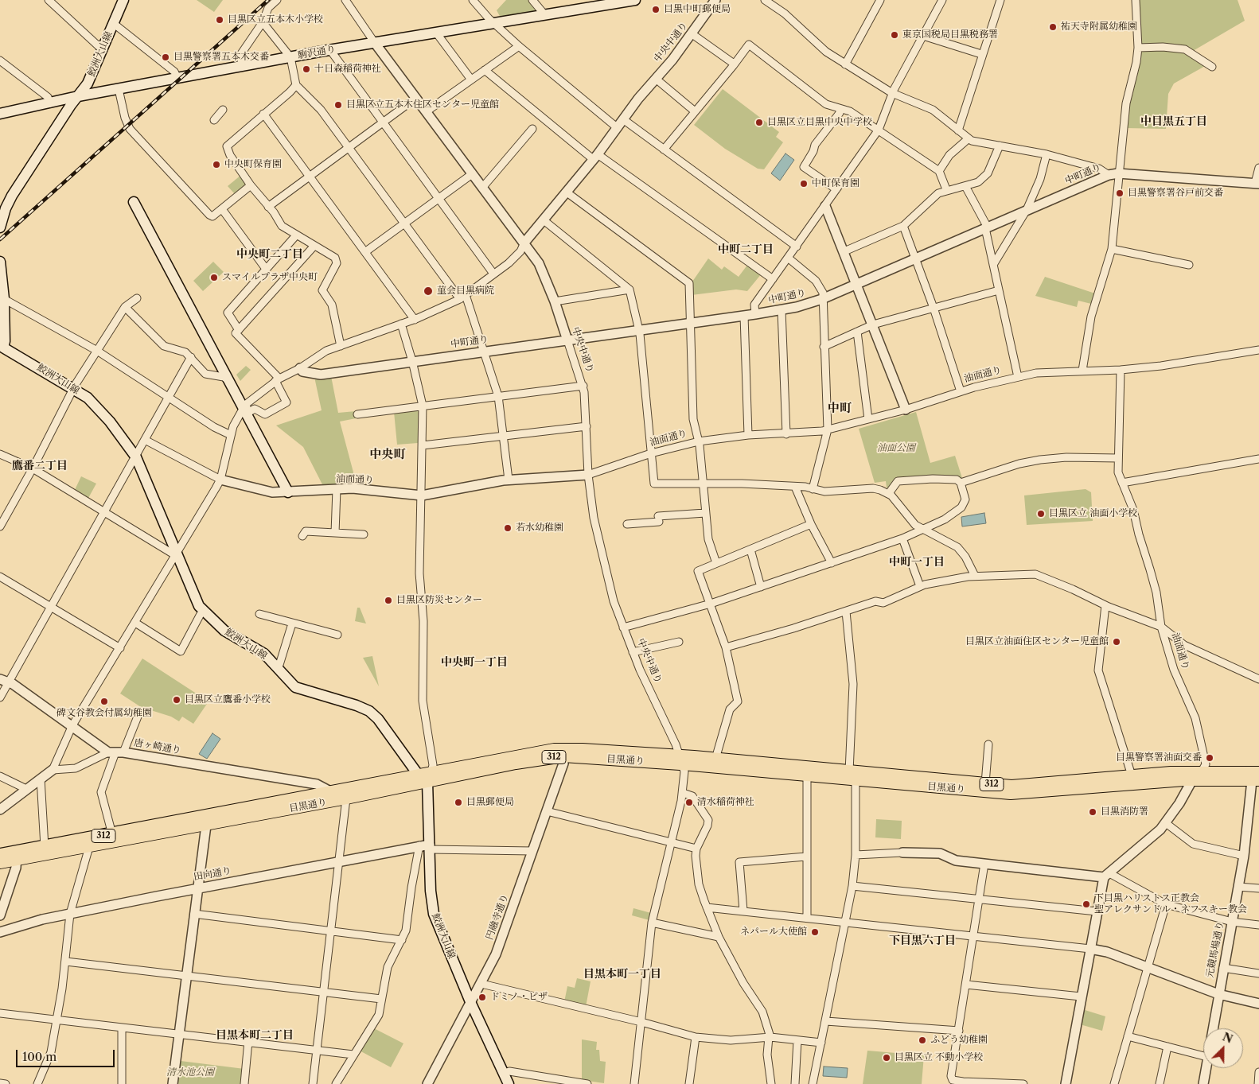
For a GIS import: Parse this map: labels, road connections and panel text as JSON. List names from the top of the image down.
{
  "streets": {
    "main road": [
      "駒沢通り",
      "鮫洲大山線",
      "312",
      "目黒通り"
    ],
    "street": [
      "中央中通り",
      "中町通り",
      "油面通り",
      "唐ヶ崎通り",
      "田向通り",
      "円融寺通り",
      "元競馬場通り"
    ]
  },
  "crossings": [
    ["中央中通り", "中町通り"],
    ["中央中通り", "油面通り"],
    ["中央中通り", "目黒通り"],
    ["駒沢通り", "鮫洲大山線"],
    ["鮫洲大山線", "目黒通り"],
    ["鮫洲大山線", "田向通り"],
    ["鮫洲大山線", "円融寺通り"],
    ["油面通り", "目黒通り"],
    ["唐ヶ崎通り", "目黒通り"],
    ["目黒通り", "円融寺通り"],
    ["目黒通り", "元競馬場通り"]
  ],
  "districts": [
    "中目黒五丁目",
    "中町二丁目",
    "中央町二丁目",
    "中町",
    "中央町",
    "鷹番二丁目",
    "中町一丁目",
    "中央町一丁目",
    "下目黒六丁目",
    "目黒本町一丁目",
    "目黒本町二丁目"
  ],
  "parks": ["油面公園", "清水池公園"],
  "places": [
    "目黒中町郵便局",
    "目黒区立五本木小学校",
    "祐天寺附属幼稚園",
    "東京国税局目黒税務署",
    "目黒警察署五本木交番",
    "十日森稲荷神社",
    "目黒区立五本木住区センター児童館",
    "目黒区立目黒中央中学校",
    "中央町保育園",
    "中町保育園",
    "目黒警察署谷戸前交番",
    "スマイルプラザ中央町",
    "菫会目黒病院",
    "目黒区立 油面小学校",
    "若水幼稚園",
    "目黒区防災センター",
    "目黒区立油面住区センター児童館",
    "目黒区立鷹番小学校",
    "碑文谷教会付属幼稚園",
    "目黒警察署油面交番",
    "目黒郵便局",
    "清水稲荷神社",
    "目黒消防署",
    "下目黒ハリストス正教会 聖アレクサンドル・ネフスキー教会",
    "ネパール大使館",
    "ドミノ・ピザ",
    "ふどう幼稚園",
    "目黒区立 不動小学校"
  ],
  "scale_bar": "100 m",
  "north": "top right"
}
